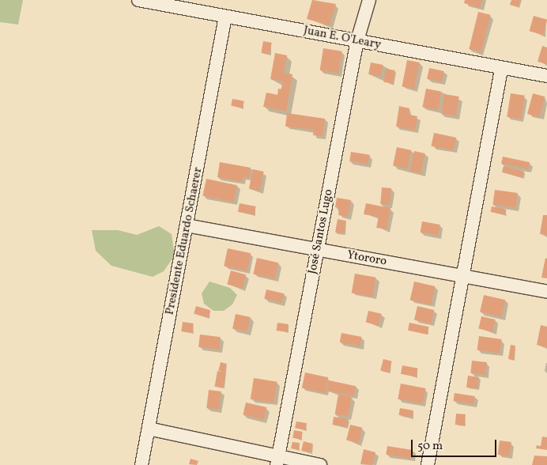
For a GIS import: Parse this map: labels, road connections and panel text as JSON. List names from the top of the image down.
{
  "streets": {
    "street": [
      "Juan E. O'Leary",
      "José Santos Lugo",
      "Presidente Eduardo Schaerer",
      "Ytororo"
    ]
  },
  "crossings": [
    ["Juan E. O'Leary", "José Santos Lugo"],
    ["Juan E. O'Leary", "Presidente Eduardo Schaerer"],
    ["José Santos Lugo", "Ytororo"],
    ["Presidente Eduardo Schaerer", "Ytororo"]
  ],
  "scale_bar": "50 m"
}
